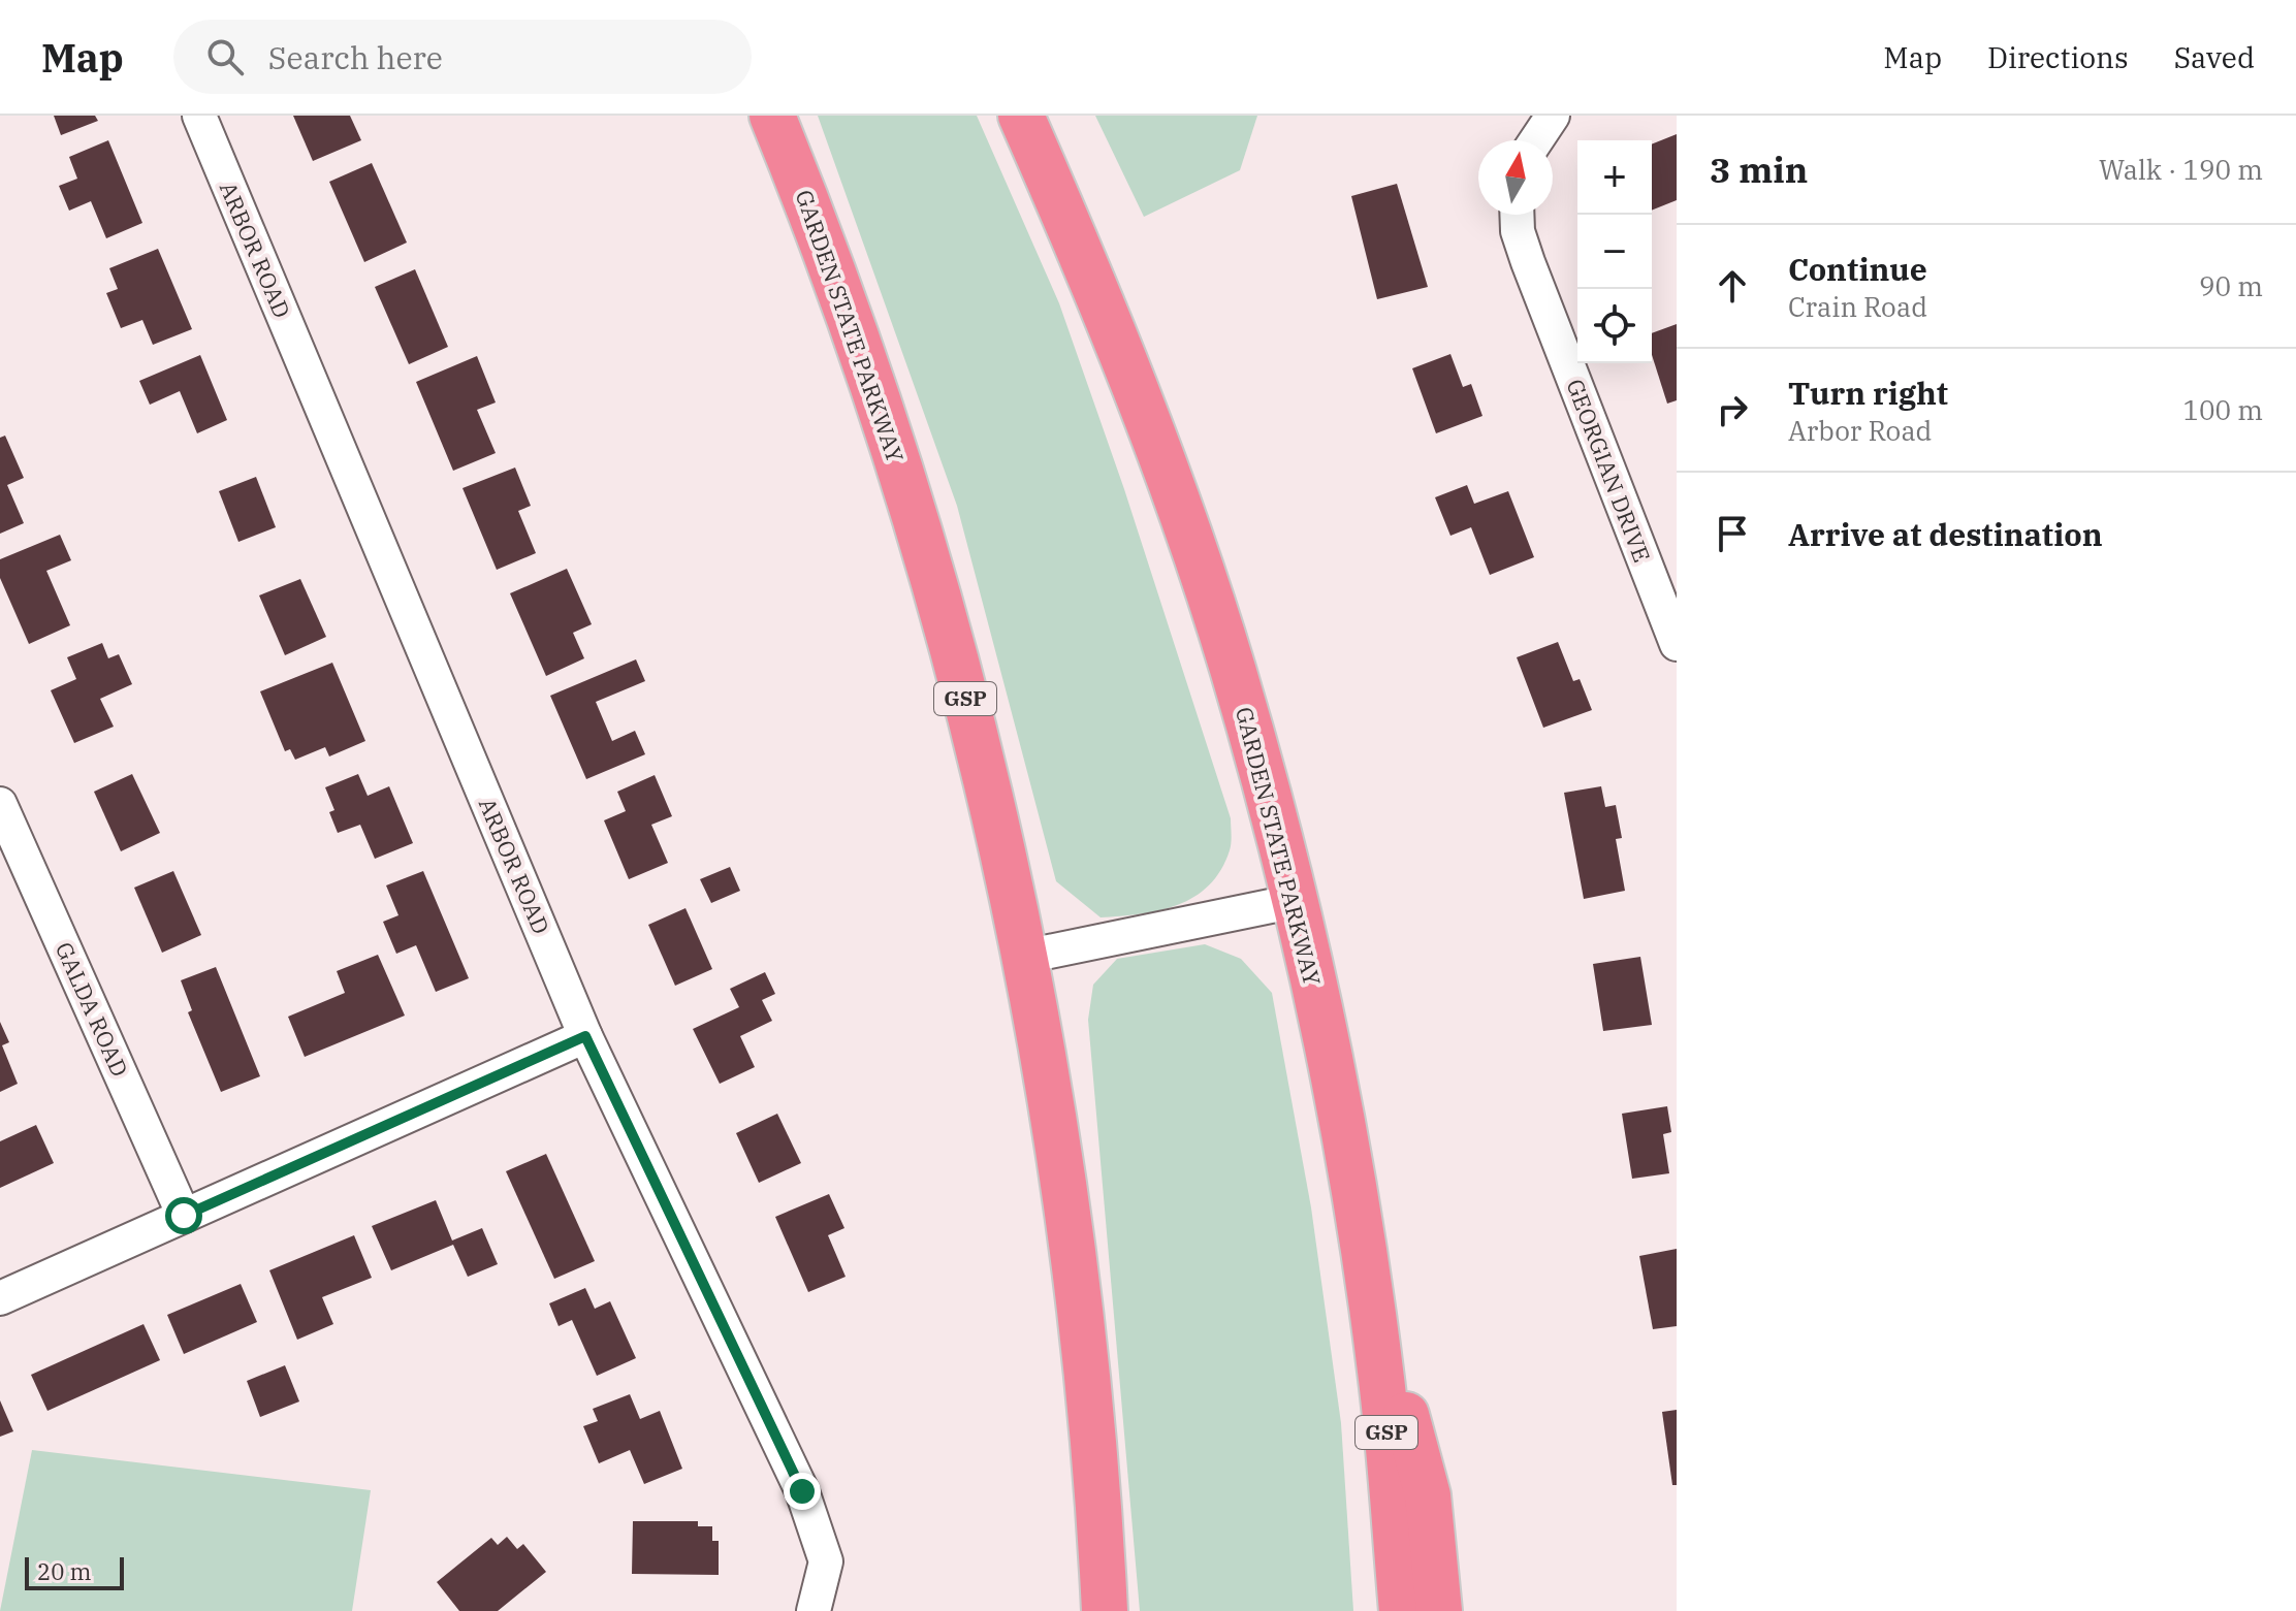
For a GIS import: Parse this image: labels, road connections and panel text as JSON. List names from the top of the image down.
{
  "streets": {
    "highway": ["GARDEN STATE PARKWAY", "GSP"],
    "street": ["ARBOR ROAD", "GEORGIAN DRIVE", "GALDA ROAD"]
  },
  "scale_bar": "20 m",
  "north": "top",
  "page": {
    "header": "Map",
    "search": "Search here",
    "nav": ["Map", "Directions", "Saved"],
    "heading": ["3 min", "Walk · 190 m"],
    "map_buttons": ["+", "−"],
    "list": [
      ["Continue", "Crain Road", "90 m"],
      ["Turn right", "Arbor Road", "100 m"],
      "Arrive at destination"
    ],
    "scale": "20 m"
  }
}
